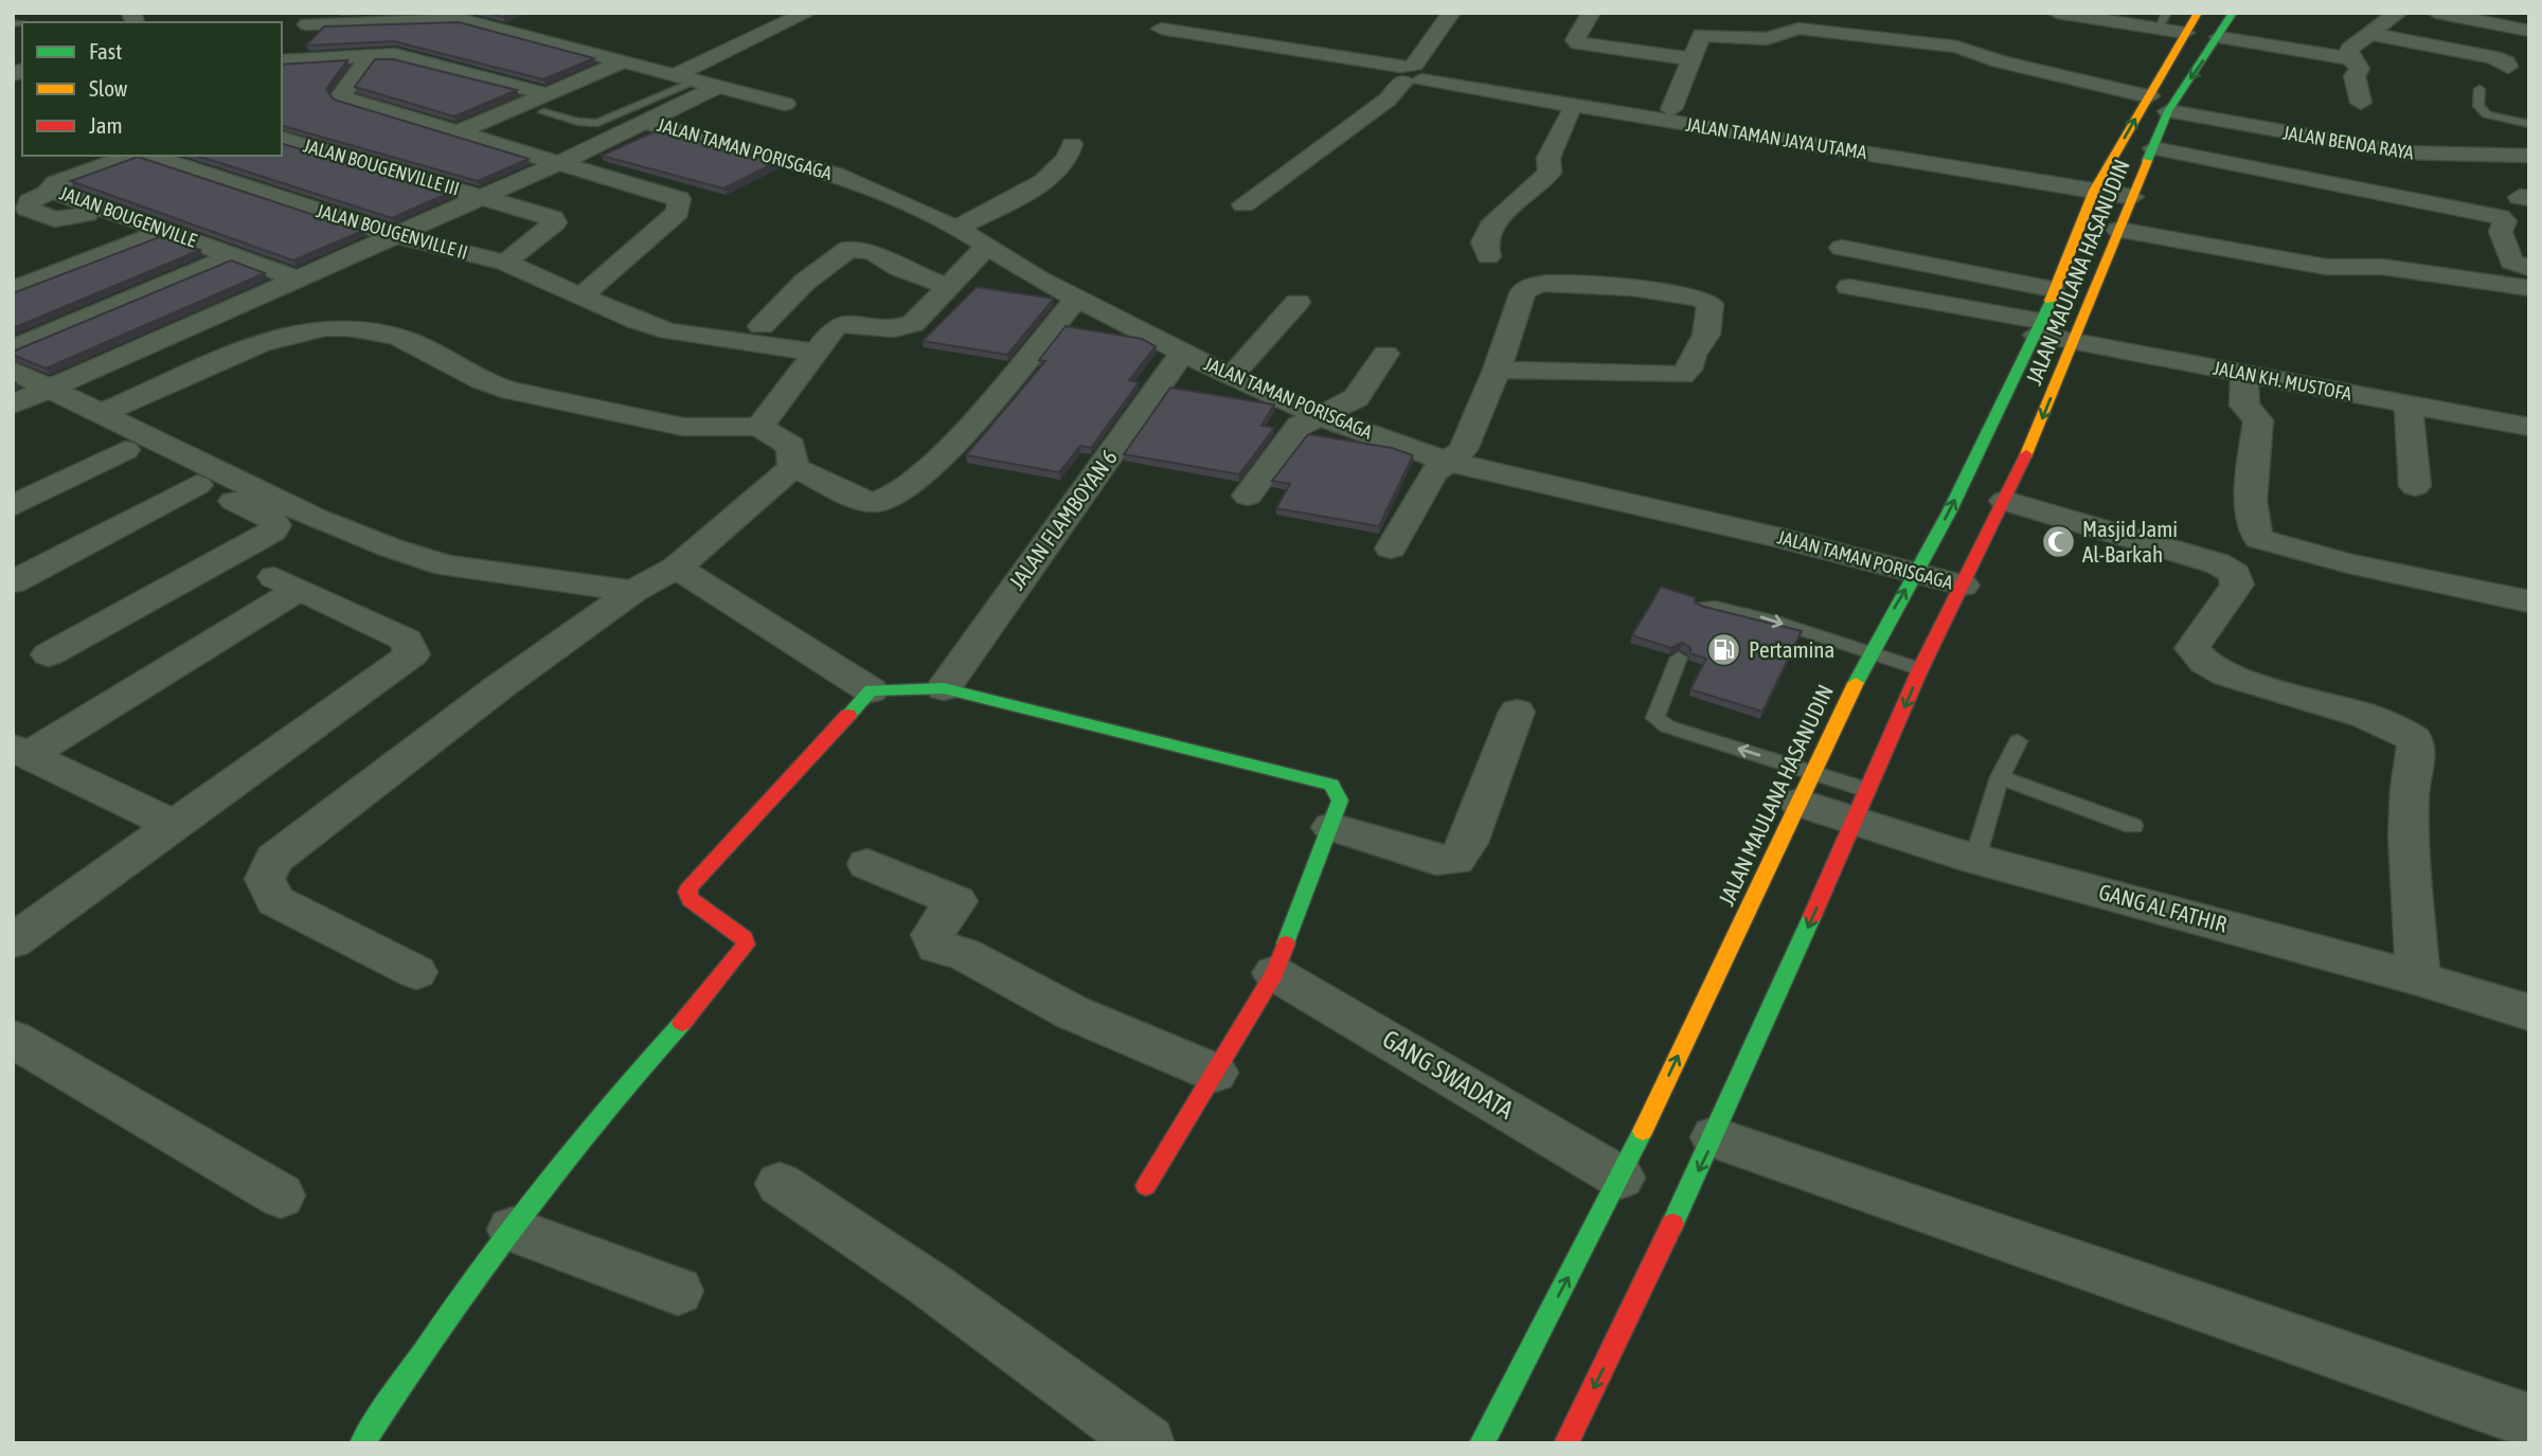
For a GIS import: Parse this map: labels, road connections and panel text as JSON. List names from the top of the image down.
{
  "streets": {
    "street": [
      "JALAN TAMAN JAYA UTAMA",
      "JALAN BENOA RAYA",
      "JALAN TAMAN PORISGAGA",
      "JALAN BOUGENVILLE III",
      "JALAN BOUGENVILLE",
      "JALAN BOUGENVILLE II",
      "JALAN MAULANA HASANUDIN",
      "JALAN KH. MUSTOFA",
      "JALAN FLAMBOYAN 6",
      "GANG AL FATHIR",
      "GANG SWADATA"
    ]
  },
  "crossings": [
    ["JALAN TAMAN JAYA UTAMA", "JALAN MAULANA HASANUDIN"],
    ["JALAN BENOA RAYA", "JALAN MAULANA HASANUDIN"],
    ["JALAN TAMAN PORISGAGA", "JALAN MAULANA HASANUDIN"],
    ["JALAN TAMAN PORISGAGA", "JALAN FLAMBOYAN 6"],
    ["JALAN BOUGENVILLE III", "JALAN BOUGENVILLE II"],
    ["JALAN MAULANA HASANUDIN", "JALAN KH. MUSTOFA"],
    ["JALAN MAULANA HASANUDIN", "GANG AL FATHIR"],
    ["JALAN MAULANA HASANUDIN", "GANG SWADATA"]
  ],
  "places": {
    "mosque": ["Masjid Jami Al-Barkah"],
    "fuel station": ["Pertamina"]
  },
  "legend": ["Fast", "Slow", "Jam"]
}
